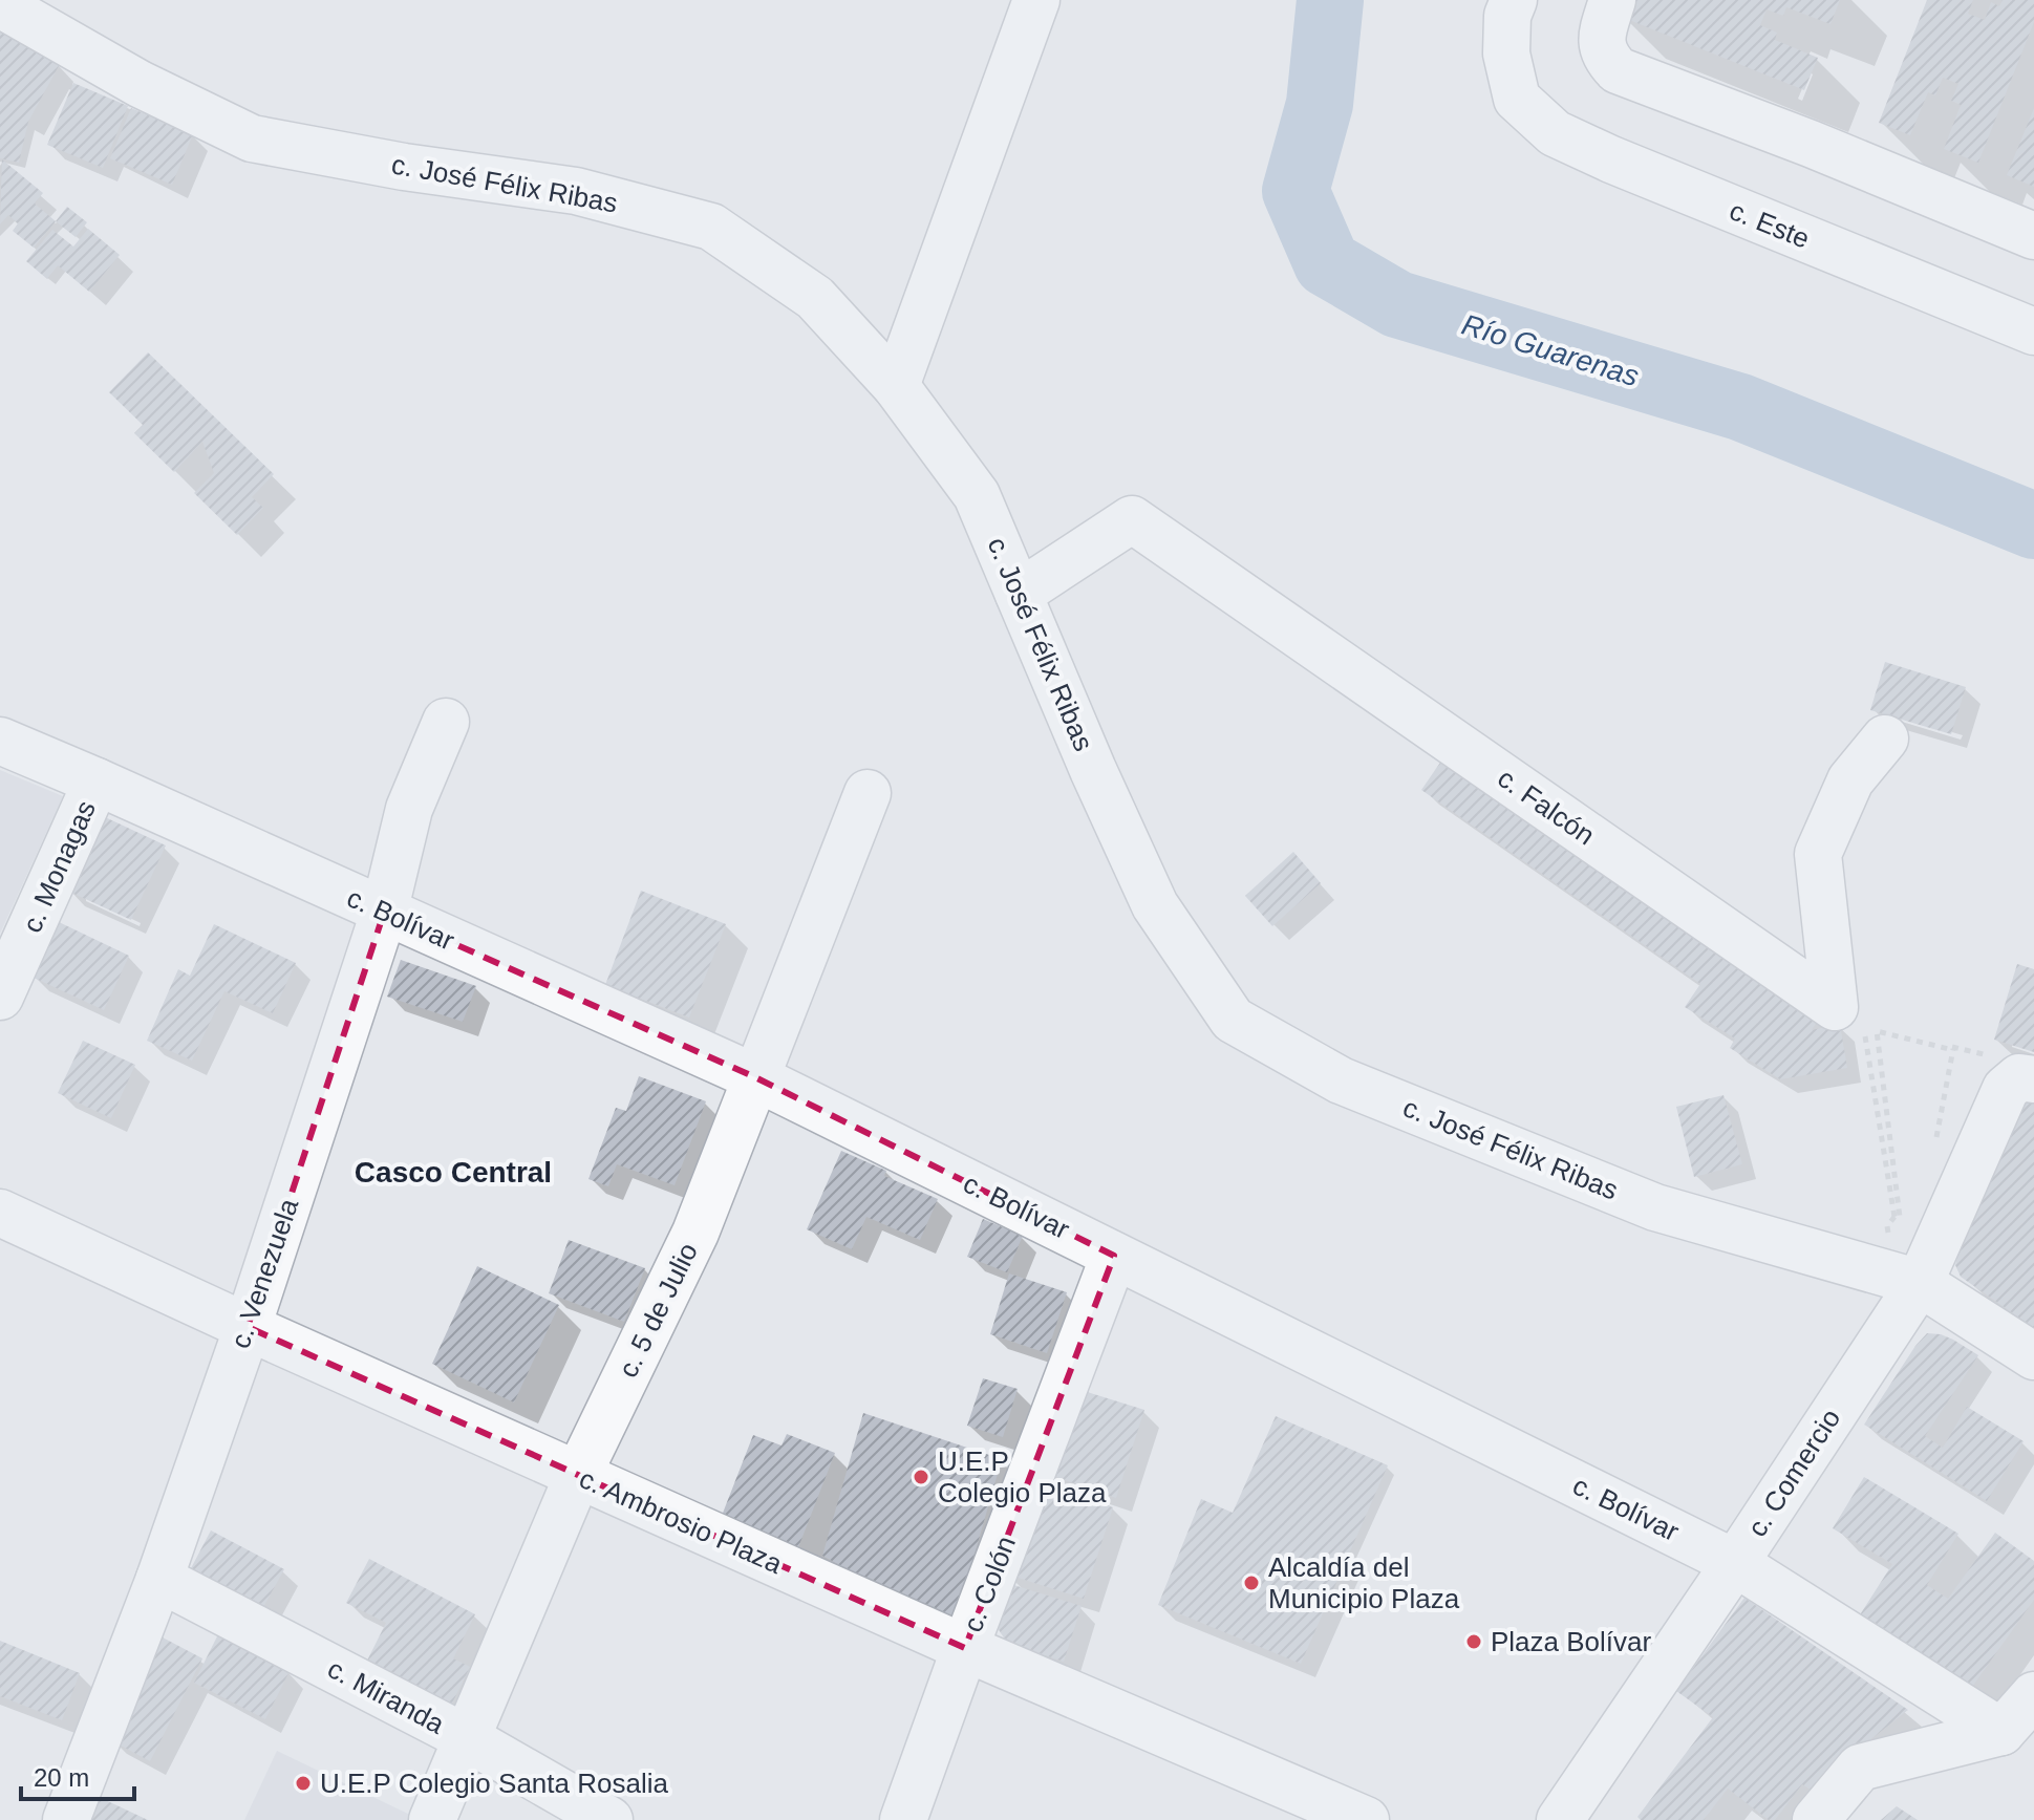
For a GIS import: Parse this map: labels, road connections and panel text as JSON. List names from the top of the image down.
{
  "streets": {
    "street": [
      "c. José Félix Ribas",
      "c. Este",
      "c. Falcón",
      "c. Monagas",
      "c. Bolívar",
      "c. Venezuela",
      "c. 5 de Julio",
      "c. Comercio",
      "c. Ambrosio Plaza",
      "c. Colón",
      "c. Miranda"
    ]
  },
  "crossings": [
    ["c. José Félix Ribas", "c. Falcón"],
    ["c. José Félix Ribas", "c. Comercio"],
    ["c. Monagas", "c. Bolívar"],
    ["c. Bolívar", "c. Venezuela"],
    ["c. Bolívar", "c. 5 de Julio"],
    ["c. Bolívar", "c. Comercio"],
    ["c. Bolívar", "c. Colón"],
    ["c. Venezuela", "c. Ambrosio Plaza"],
    ["c. Venezuela", "c. Miranda"],
    ["c. 5 de Julio", "c. Ambrosio Plaza"],
    ["c. 5 de Julio", "c. Miranda"],
    ["c. Ambrosio Plaza", "c. Colón"]
  ],
  "districts": ["Casco Central"],
  "water": ["Río Guarenas"],
  "places": [
    "U.E.P Colegio Plaza",
    "Alcaldía del Municipio Plaza",
    "Plaza Bolívar",
    "U.E.P Colegio Santa Rosalia"
  ],
  "scale_bar": "20 m"
}
